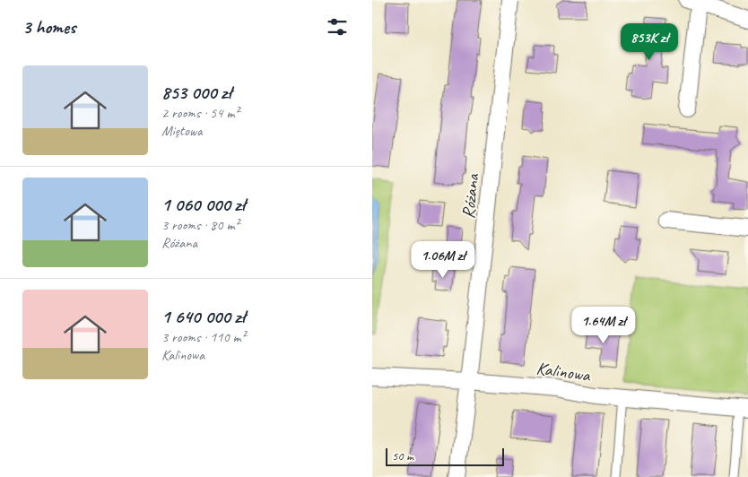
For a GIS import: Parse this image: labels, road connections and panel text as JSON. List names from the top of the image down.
{
  "streets": {
    "street": ["Różana", "Kalinowa"]
  },
  "crossings": [
    ["Różana", "Kalinowa"]
  ],
  "scale_bar": "50 m",
  "page": {
    "heading": "3 homes",
    "price": ["853K zł", "1.06M zł", "1.64M zł"],
    "list": [
      {
        "name": "853 000 zł",
        "note": "2 rooms · 54 m² · Miętowa"
      },
      {
        "name": "1 060 000 zł",
        "note": "3 rooms · 80 m² · Różana"
      },
      {
        "name": "1 640 000 zł",
        "note": "3 rooms · 110 m² · Kalinowa"
      }
    ],
    "scale": "50 m"
  }
}
